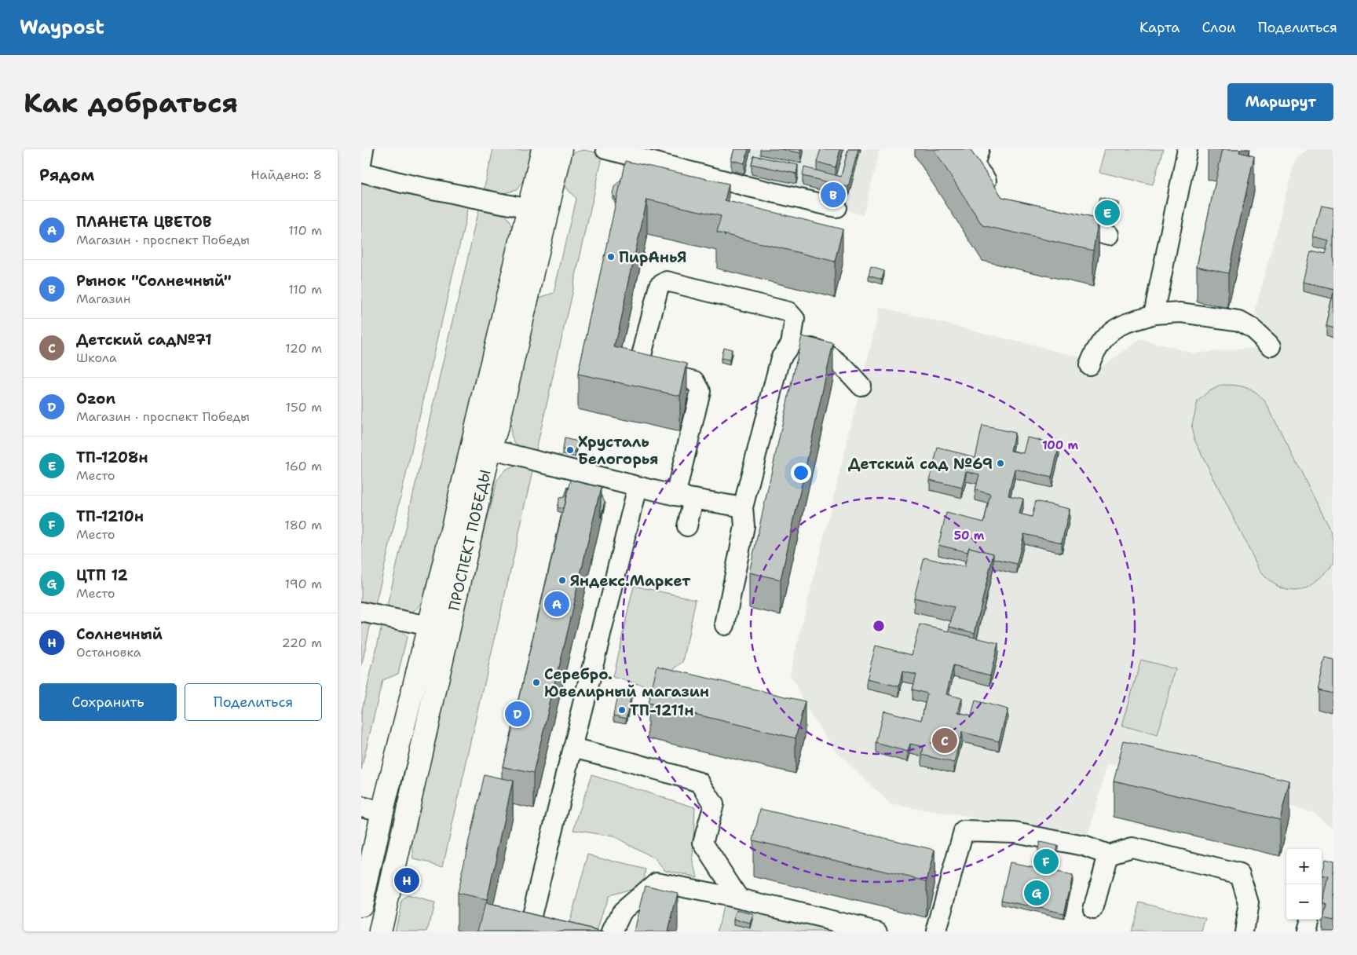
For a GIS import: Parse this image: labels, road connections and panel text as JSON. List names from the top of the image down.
{
  "streets": {
    "main road": ["ПРОСПЕКТ ПОБЕДЫ"]
  },
  "places": [
    "ПирАньЯ",
    "Хрусталь Белогорья",
    "Детский сад №69",
    "Яндекс.Маркет",
    "Серебро. Ювелирный магазин",
    "ТП-1211н"
  ],
  "page": {
    "header": "Waypost",
    "nav": ["Карта", "Слои", "Поделиться"],
    "buttons": [
      "Маршрут",
      ["Сохранить", "Поделиться"]
    ],
    "title": "Как добраться",
    "heading": ["Рядом", "Найдено: 8"],
    "pins": [
      "B",
      "E",
      "A",
      "D",
      "C",
      "F",
      "H",
      "G"
    ],
    "list": [
      {
        "mark": "A",
        "name": "ПЛАНЕТА ЦВЕТОВ",
        "note": "Магазин · проспект Победы",
        "value": "110 m"
      },
      {
        "mark": "B",
        "name": "Рынок \"Солнечный\"",
        "note": "Магазин",
        "value": "110 m"
      },
      {
        "mark": "C",
        "name": "Детский сад№71",
        "note": "Школа",
        "value": "120 m"
      },
      {
        "mark": "D",
        "name": "Ozon",
        "note": "Магазин · проспект Победы",
        "value": "150 m"
      },
      {
        "mark": "E",
        "name": "ТП-1208н",
        "note": "Место",
        "value": "160 m"
      },
      {
        "mark": "F",
        "name": "ТП-1210н",
        "note": "Место",
        "value": "180 m"
      },
      {
        "mark": "G",
        "name": "ЦТП 12",
        "note": "Место",
        "value": "190 m"
      },
      {
        "mark": "H",
        "name": "Солнечный",
        "note": "Остановка",
        "value": "220 m"
      }
    ],
    "map_buttons": ["+", "−"]
  },
  "rings": ["100 m", "50 m"]
}
